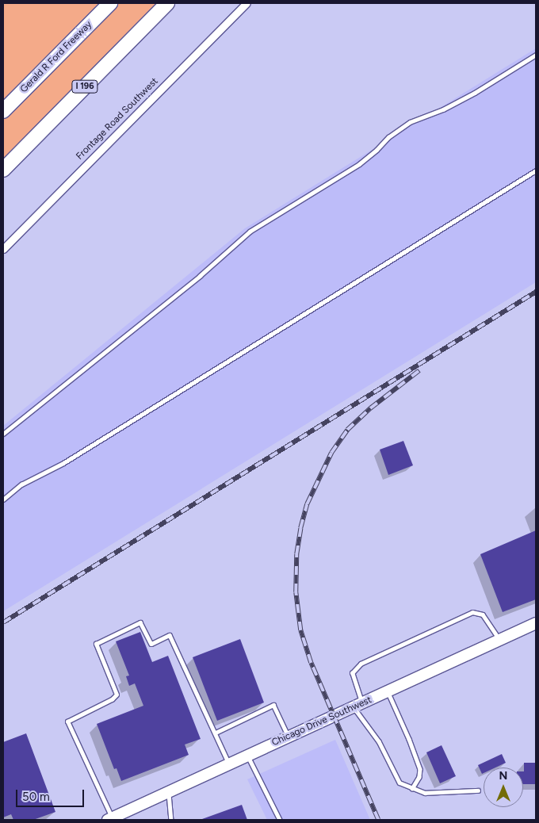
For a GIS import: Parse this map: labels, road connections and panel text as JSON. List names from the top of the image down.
{
  "streets": {
    "highway": ["Gerald R Ford Freeway", "I 196"],
    "main road": ["Chicago Drive Southwest"],
    "street": ["Frontage Road Southwest"]
  },
  "scale_bar": "50 m",
  "north": "top"
}
